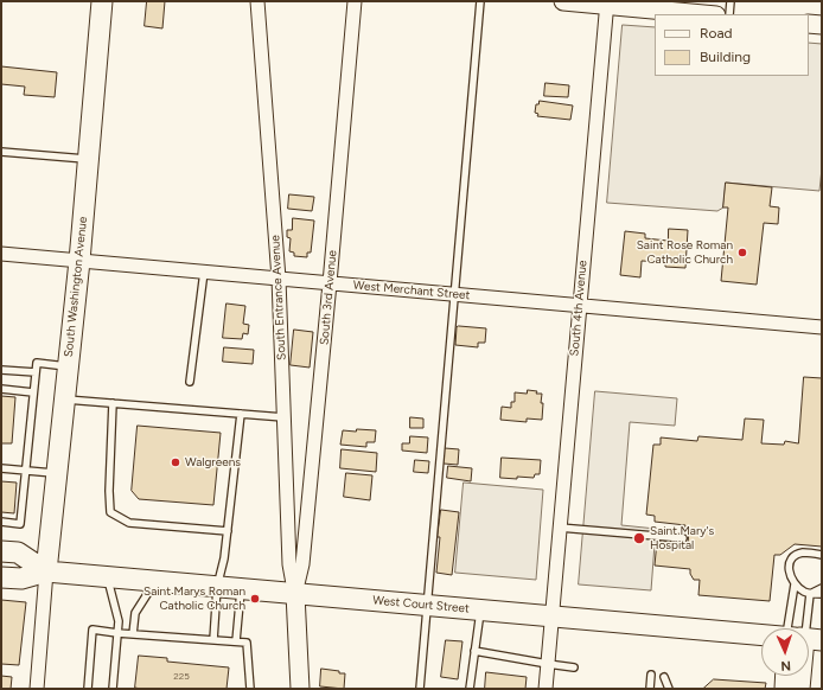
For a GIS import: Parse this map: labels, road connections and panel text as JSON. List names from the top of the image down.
{
  "streets": {
    "main road": ["South Washington Avenue", "West Court Street"],
    "street": [
      "West Merchant Street",
      "South Entrance Avenue",
      "South 3rd Avenue",
      "South 4th Avenue"
    ]
  },
  "crossings": [
    ["South Washington Avenue", "West Merchant Street"],
    ["South Washington Avenue", "West Court Street"],
    ["West Merchant Street", "South Entrance Avenue"],
    ["West Merchant Street", "South 3rd Avenue"],
    ["West Merchant Street", "South 4th Avenue"],
    ["South Entrance Avenue", "South 3rd Avenue"],
    ["South Entrance Avenue", "West Court Street"],
    ["South 3rd Avenue", "West Court Street"],
    ["South 4th Avenue", "West Court Street"]
  ],
  "places": [
    "Saint Rose Roman Catholic Church",
    "Walgreens",
    "Saint Mary's Hospital",
    "Saint Marys Roman Catholic Church"
  ],
  "house_numbers": ["225"],
  "legend": ["Road", "Building"],
  "north": "bottom"
}
